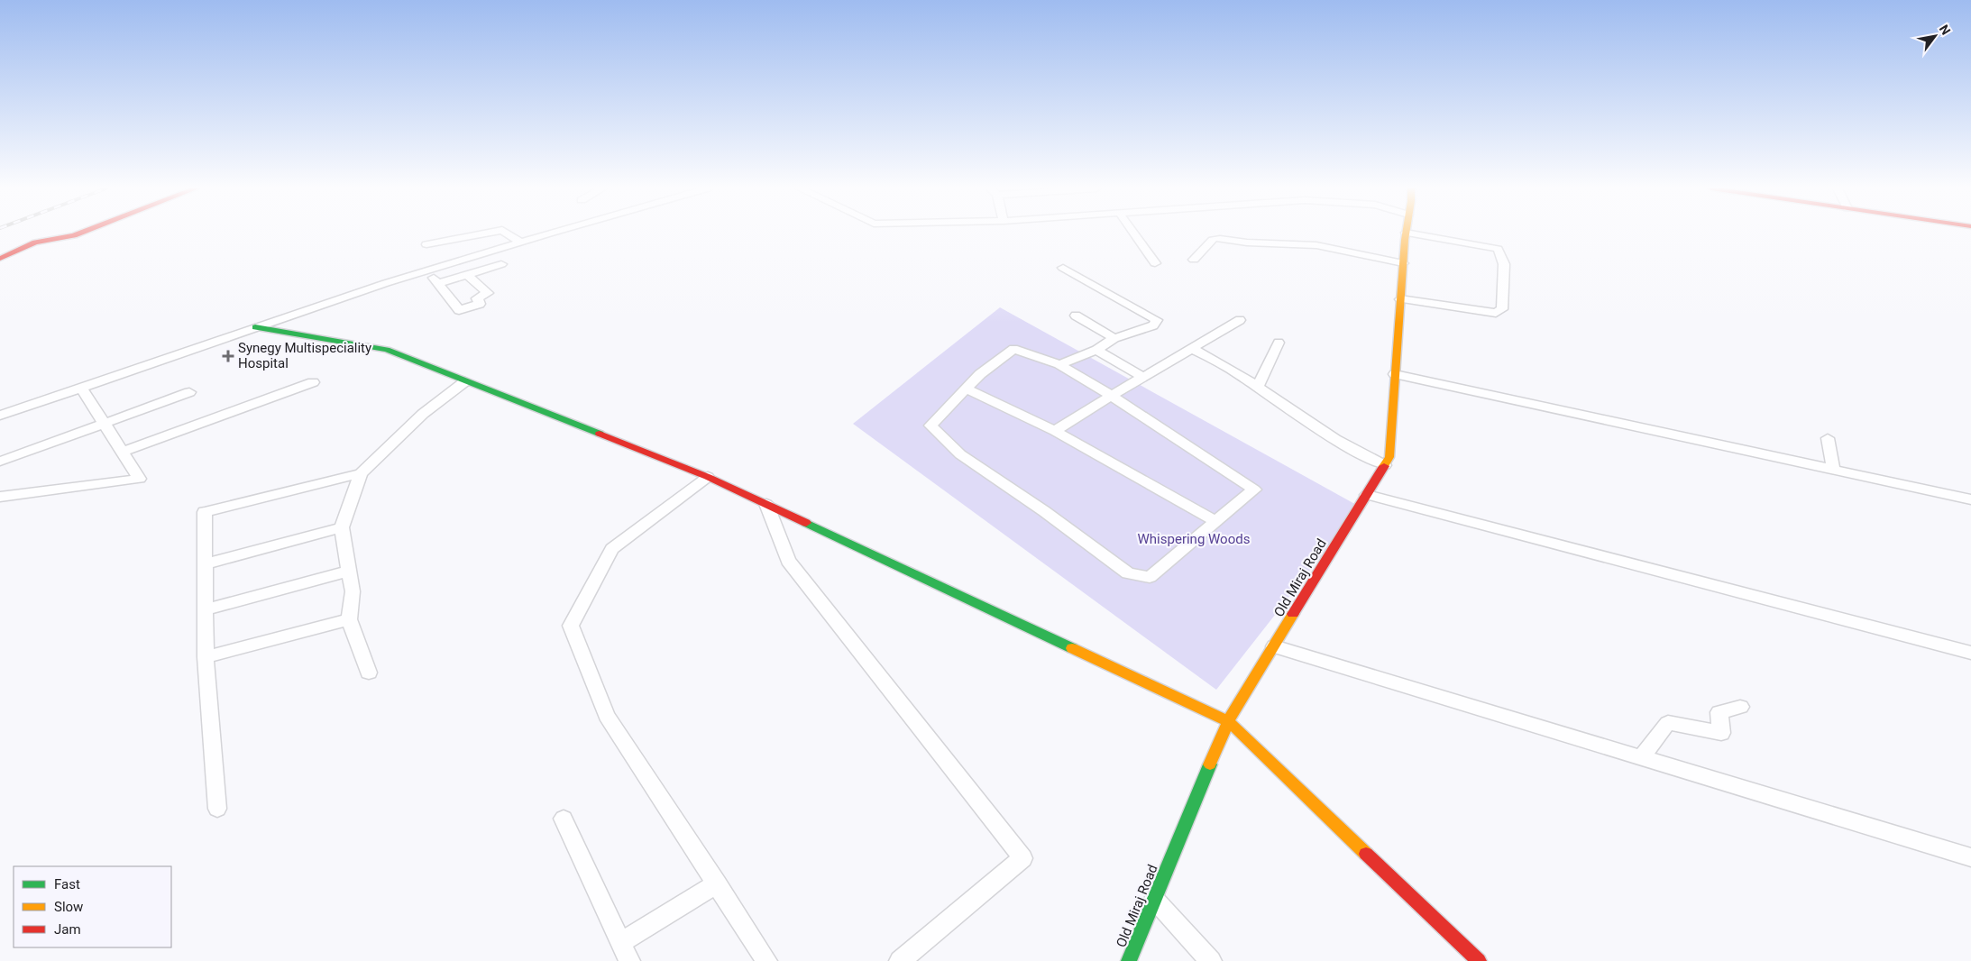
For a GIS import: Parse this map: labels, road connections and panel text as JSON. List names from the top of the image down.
{
  "streets": {
    "street": ["Old Miraj Road"]
  },
  "parks": ["Whispering Woods"],
  "places": {
    "health": ["Synegy Multispeciality Hospital"]
  },
  "legend": ["Fast", "Slow", "Jam"],
  "north": "top right"
}
